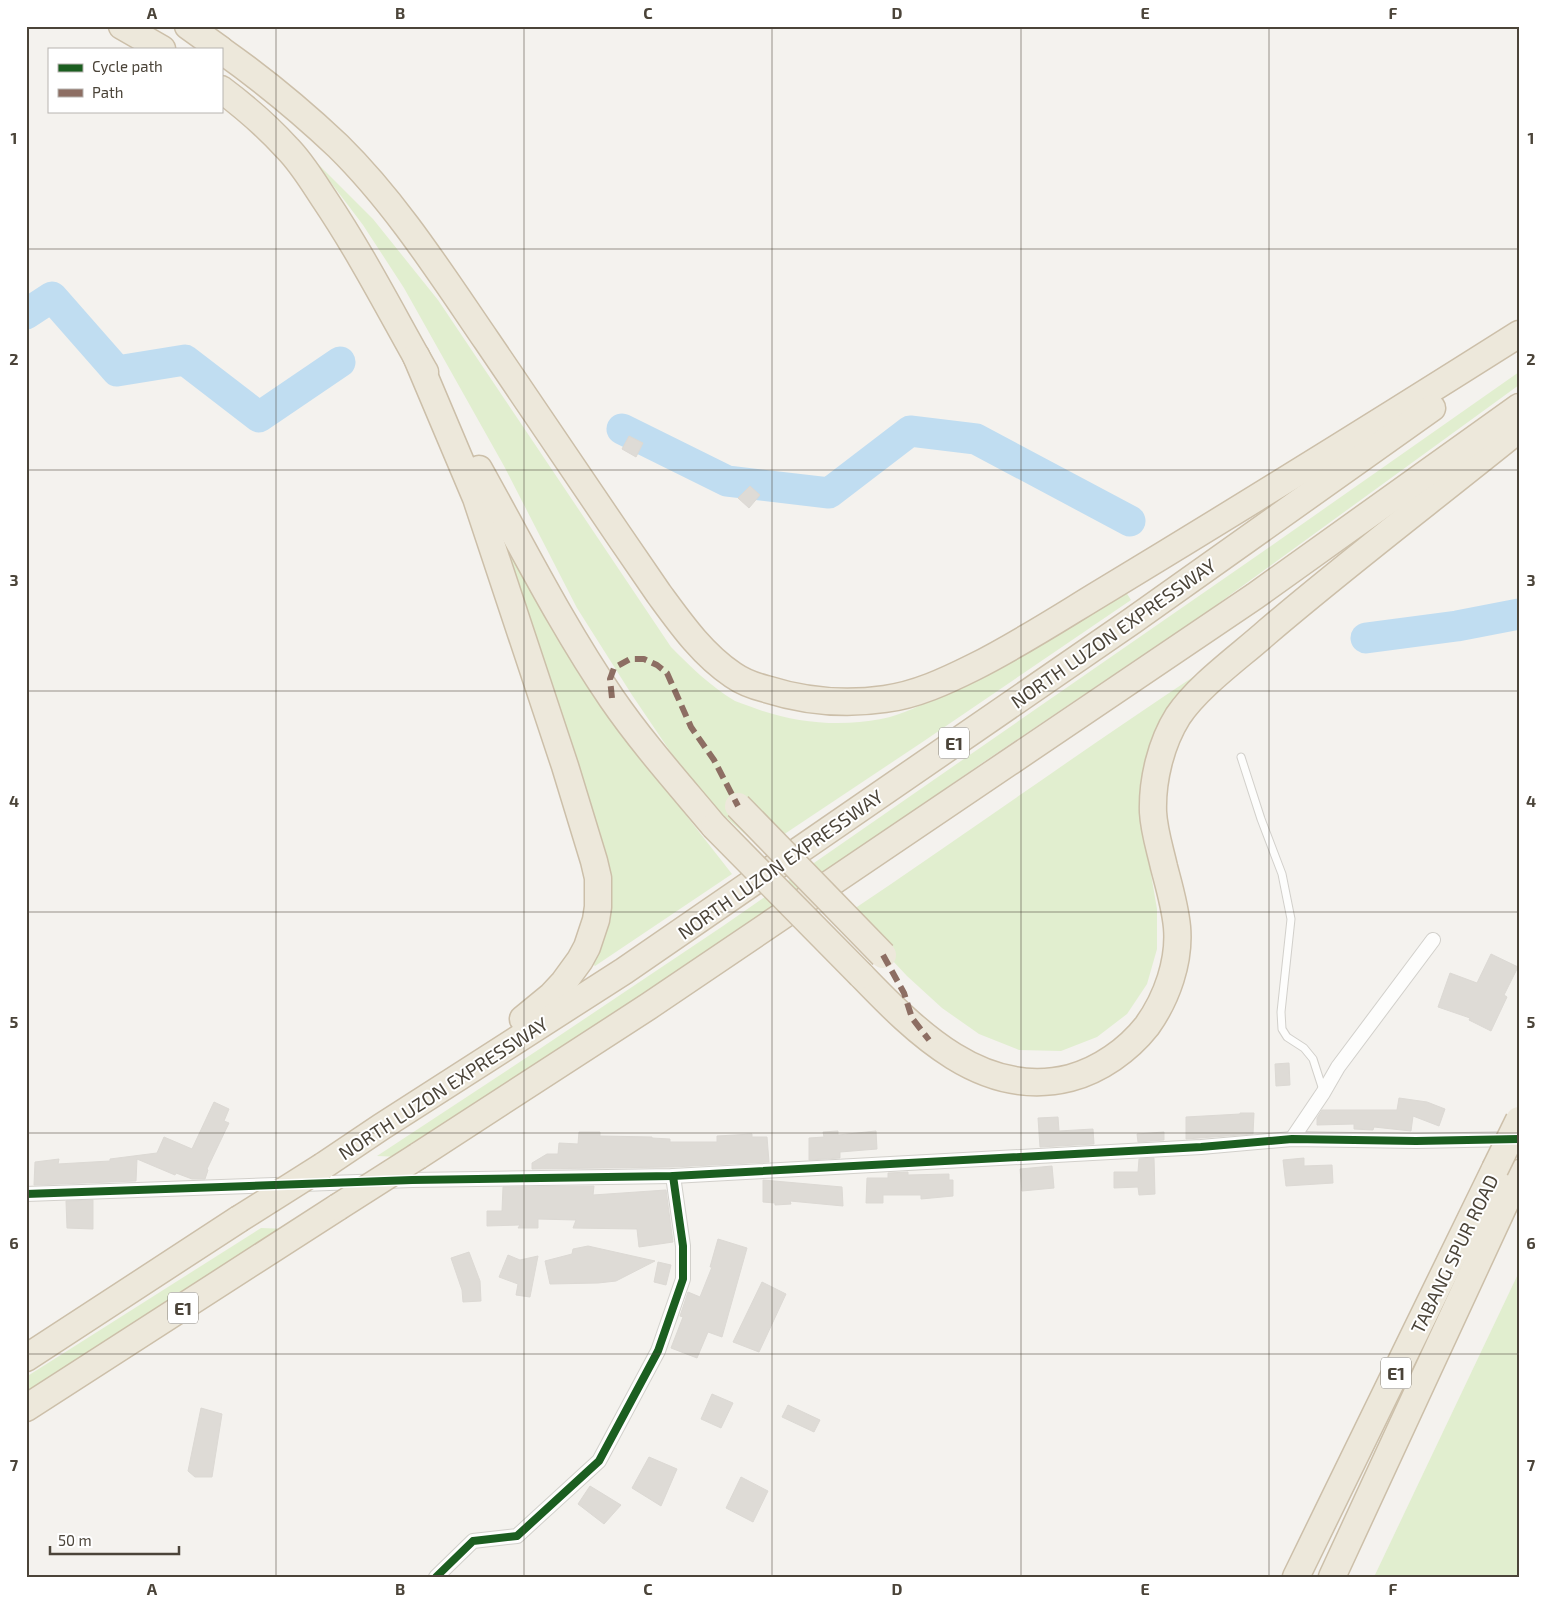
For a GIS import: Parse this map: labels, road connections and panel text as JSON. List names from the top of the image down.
{
  "streets": {
    "highway": ["NORTH LUZON EXPRESSWAY", "E1", "TABANG SPUR ROAD"]
  },
  "legend": ["Cycle path", "Path"],
  "scale_bar": "50 m",
  "grid": {
    "columns": [
      "A",
      "B",
      "C",
      "D",
      "E",
      "F"
    ],
    "rows": [
      "1",
      "2",
      "3",
      "4",
      "5",
      "6",
      "7"
    ]
  }
}
